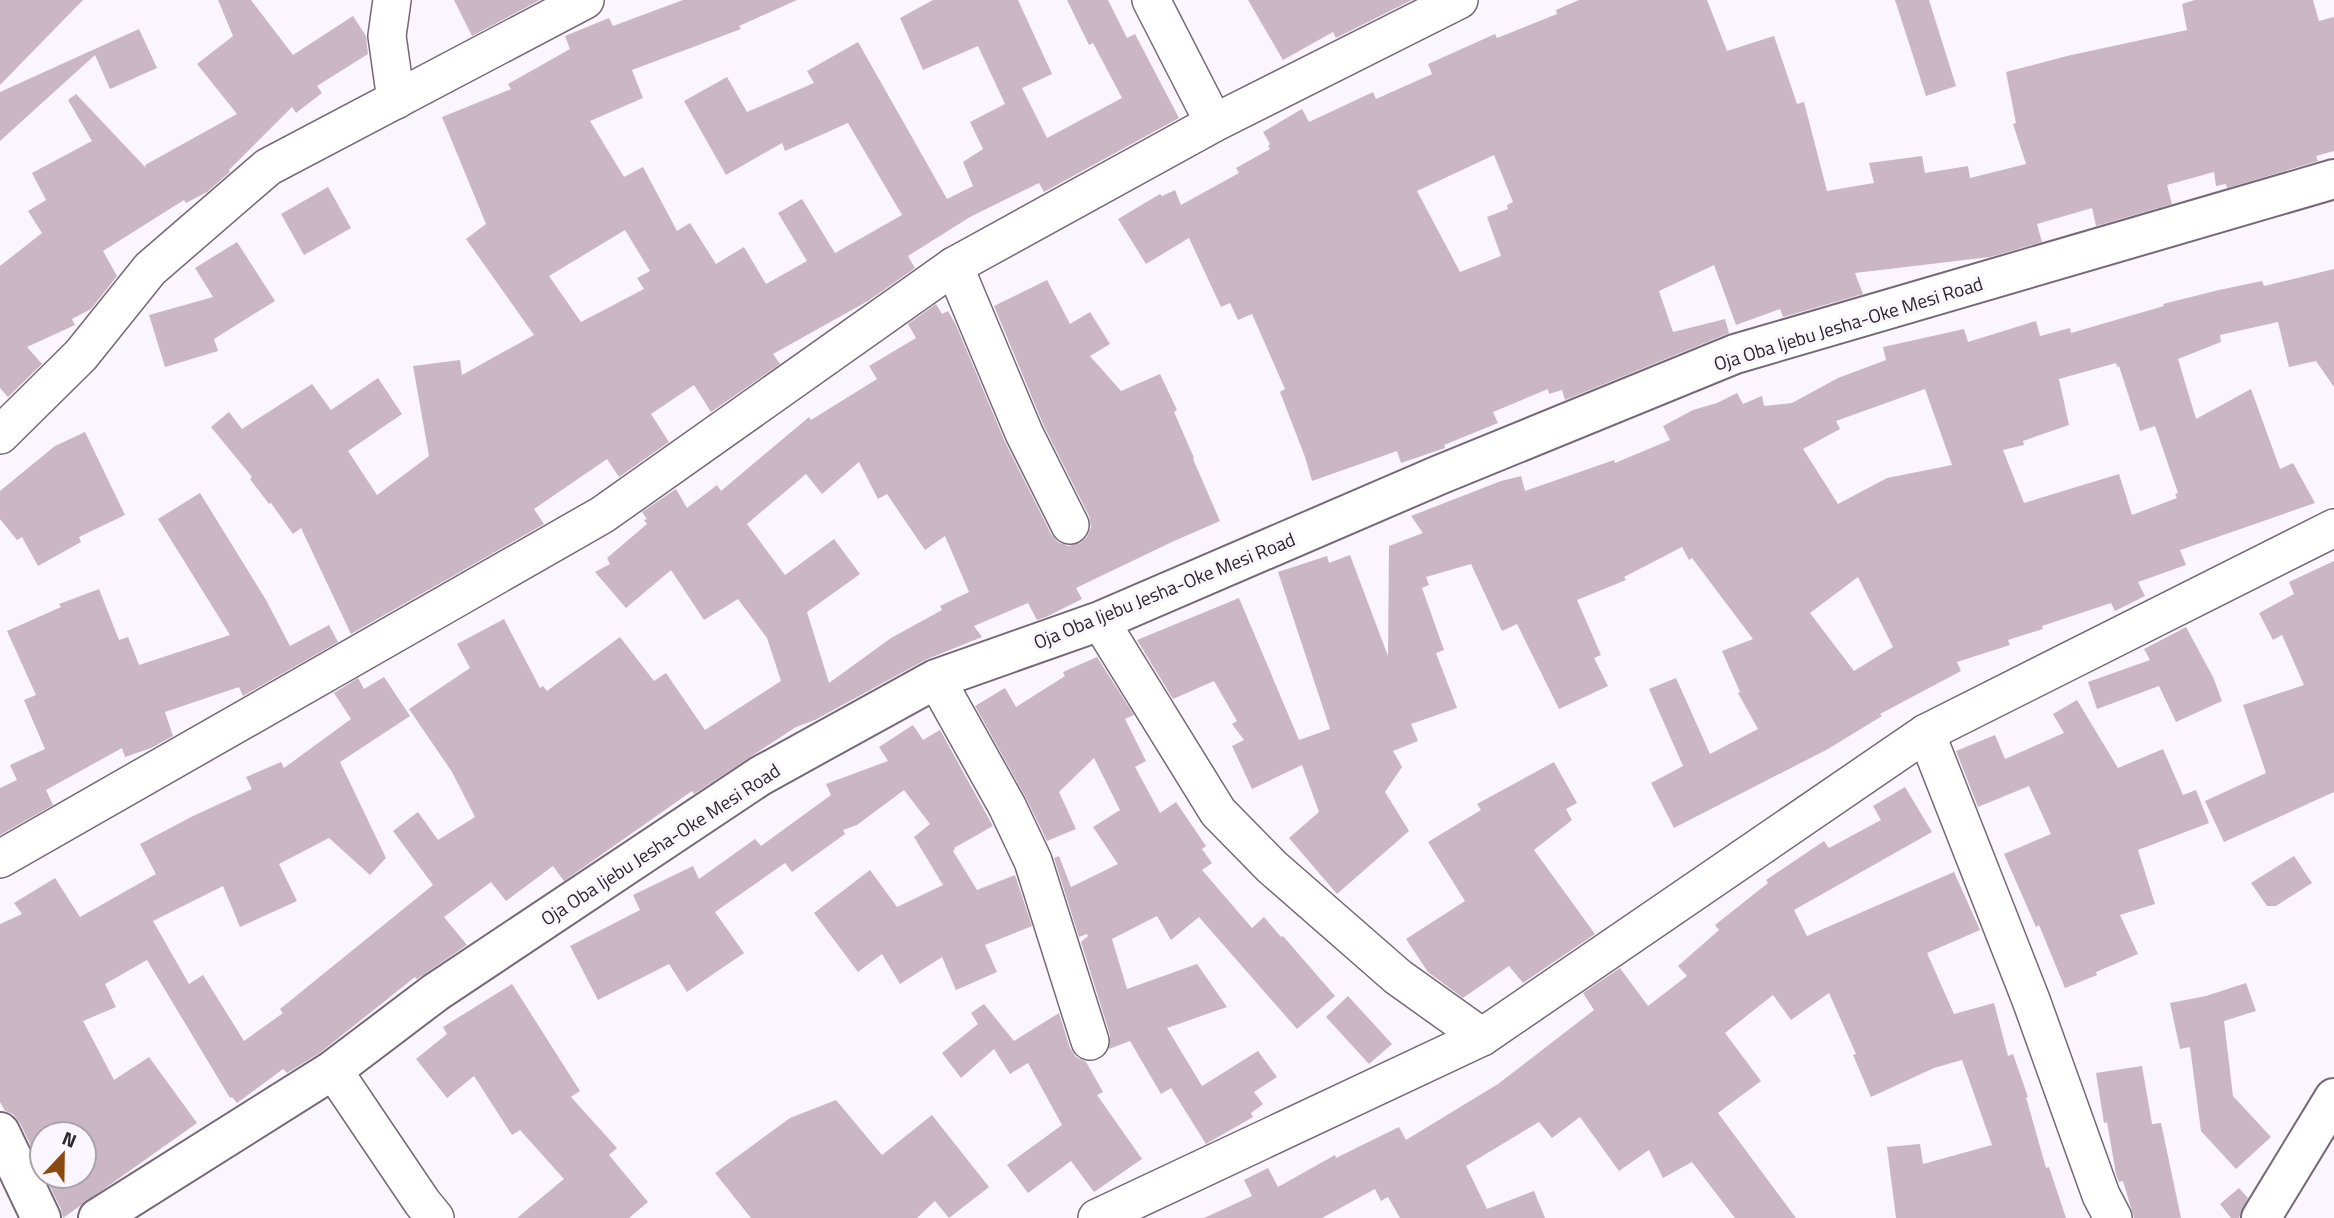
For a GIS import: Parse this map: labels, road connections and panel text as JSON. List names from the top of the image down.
{
  "streets": {
    "main road": ["Oja Oba Ijebu Jesha-Oke Mesi Road"]
  },
  "north": "top"
}
